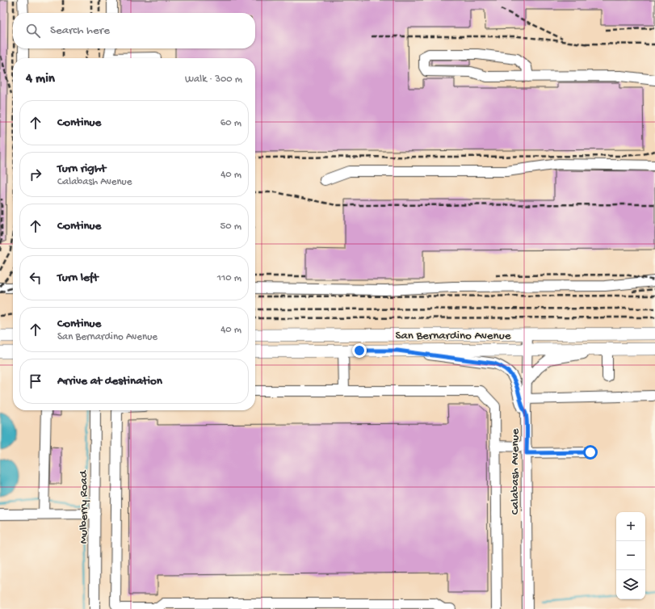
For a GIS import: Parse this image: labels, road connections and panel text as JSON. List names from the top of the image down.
{
  "streets": {
    "main road": ["San Bernardino Avenue"],
    "street": ["Calabash Avenue", "Mulberry Road"]
  },
  "crossings": [
    ["San Bernardino Avenue", "Calabash Avenue"]
  ],
  "page": {
    "search": "Search here",
    "heading": ["4 min", "Walk · 300 m"],
    "list": [
      ["Continue", "60 m"],
      ["Turn right", "Calabash Avenue", "40 m"],
      ["Continue", "50 m"],
      ["Turn left", "110 m"],
      ["Continue", "San Bernardino Avenue", "40 m"],
      "Arrive at destination"
    ],
    "map_buttons": ["+", "−"]
  }
}
